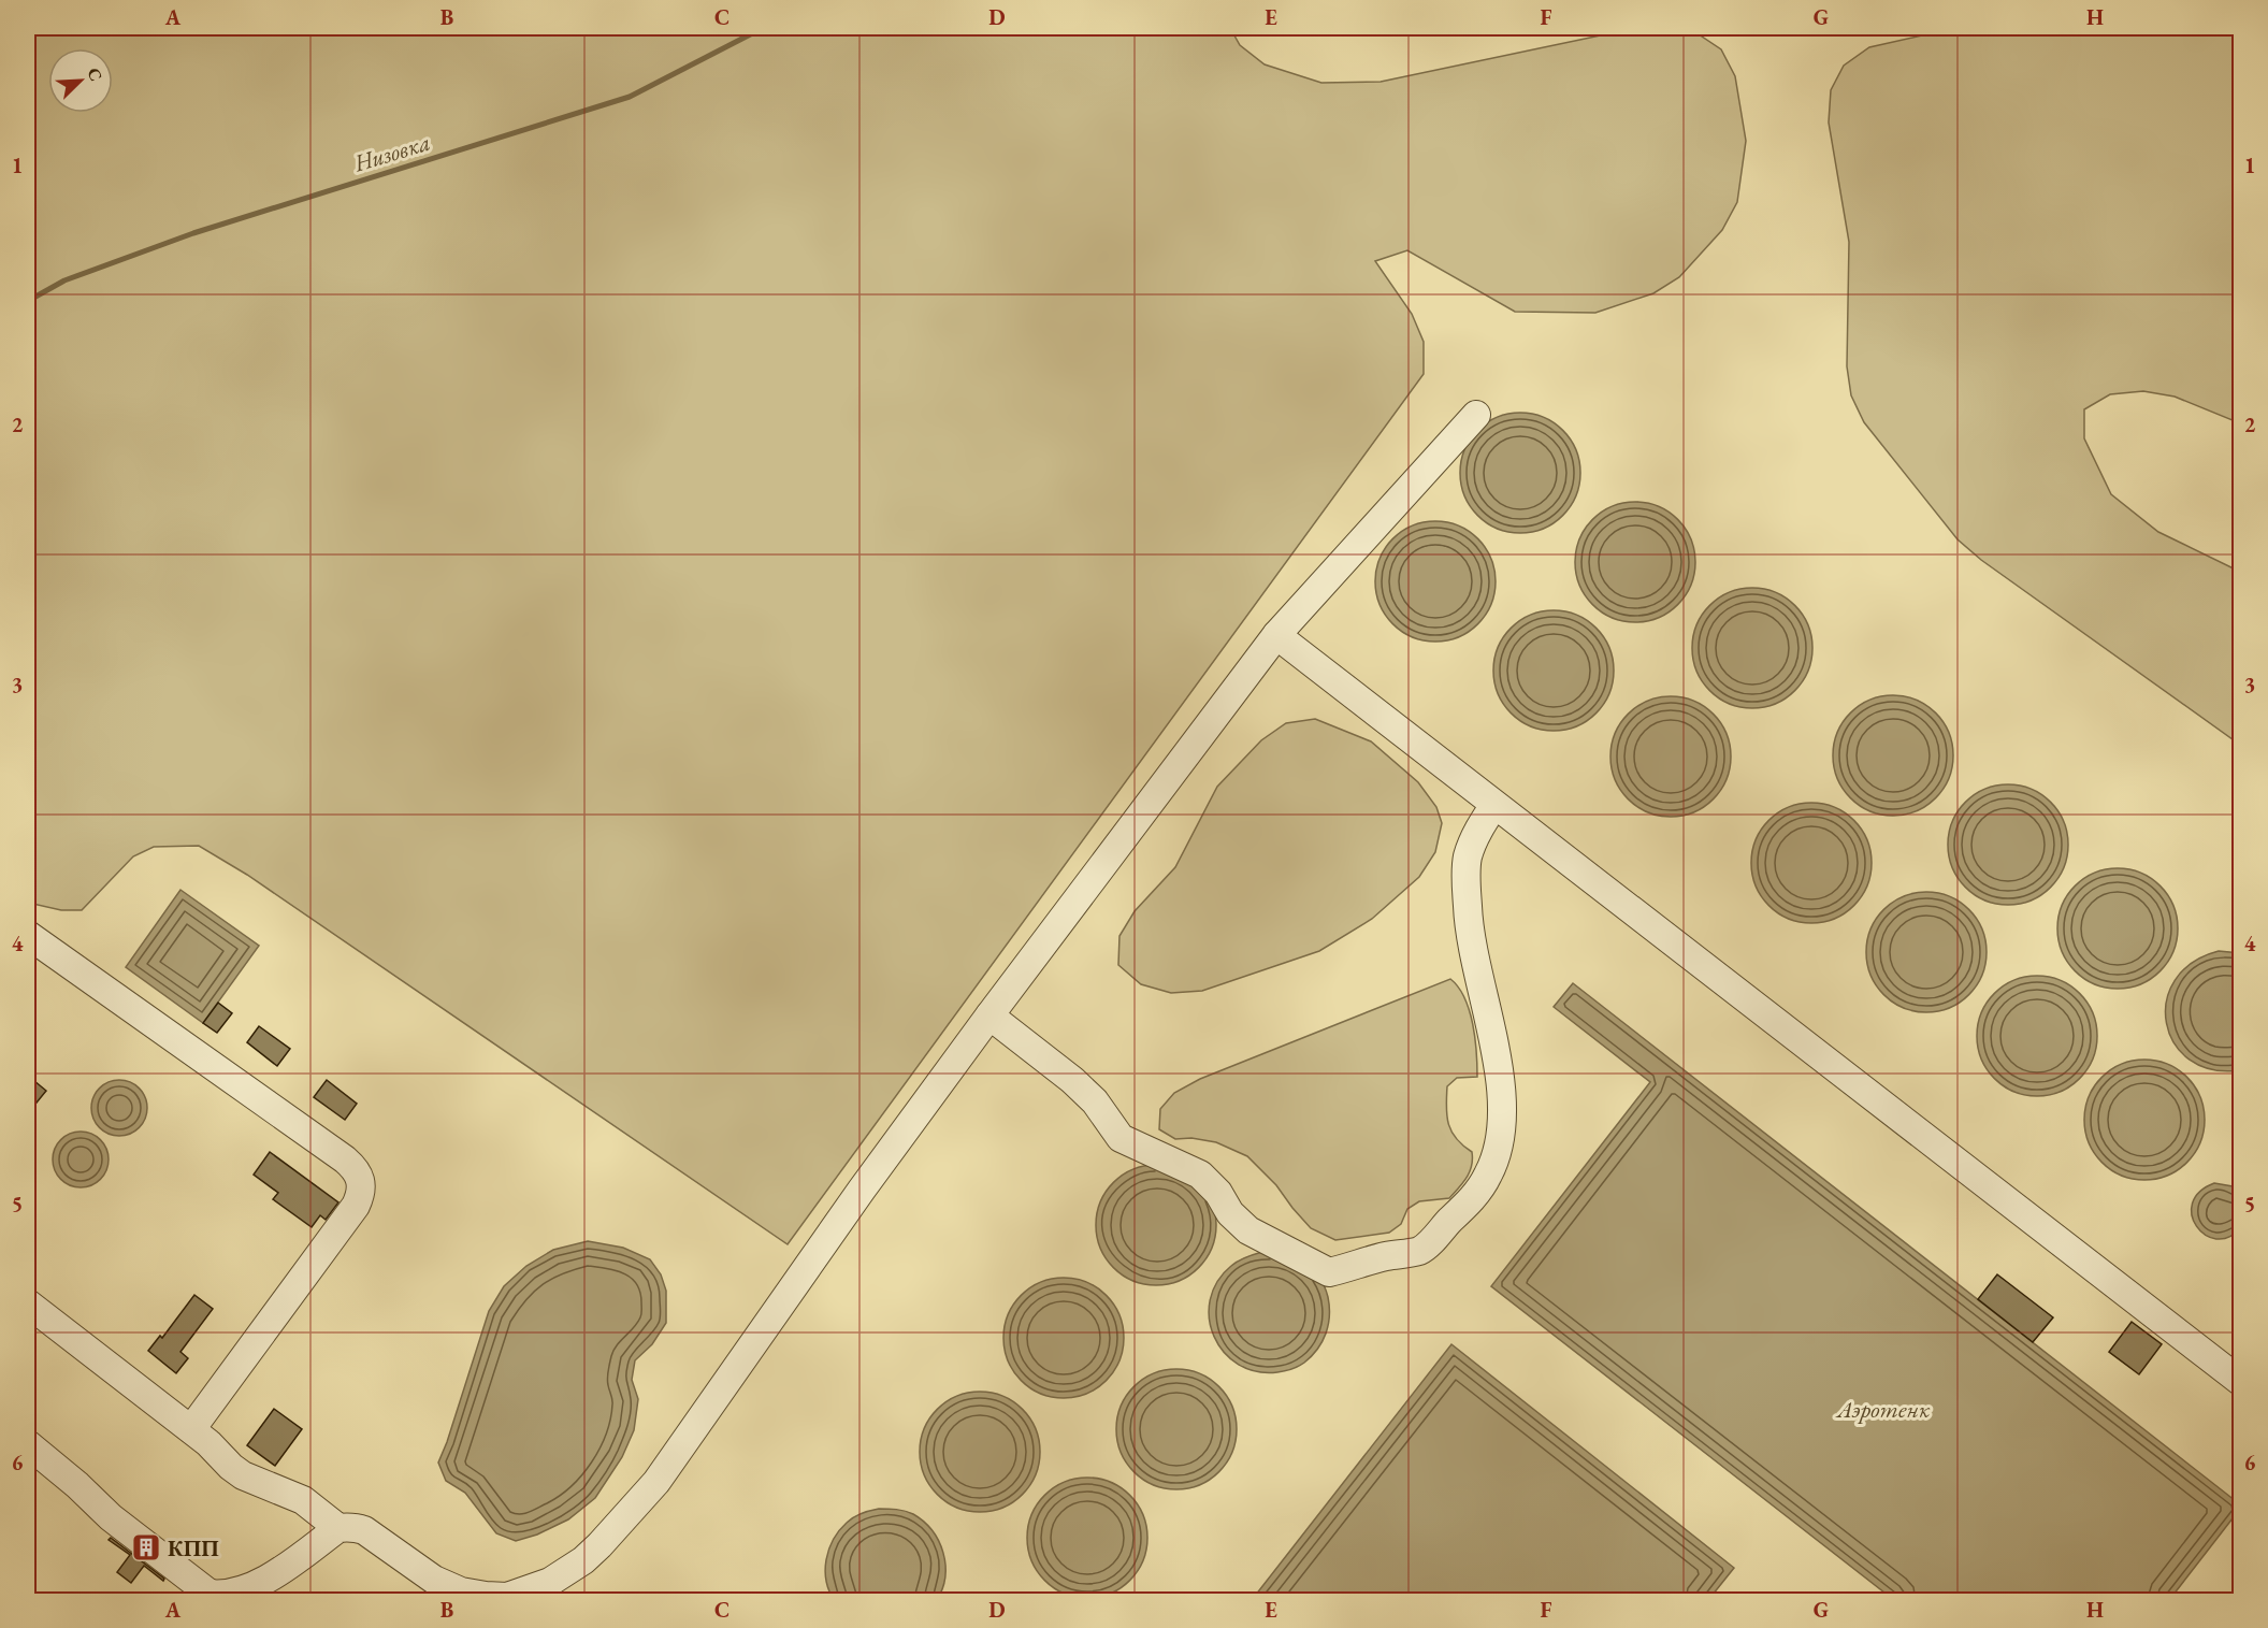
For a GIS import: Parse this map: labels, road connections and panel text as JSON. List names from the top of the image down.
{
  "water": ["Низовка", "Аэротенк"],
  "places": {
    "building": ["КПП"]
  },
  "north": "top right",
  "grid": {
    "columns": [
      "A",
      "B",
      "C",
      "D",
      "E",
      "F",
      "G",
      "H"
    ],
    "rows": [
      "1",
      "2",
      "3",
      "4",
      "5",
      "6"
    ]
  }
}
